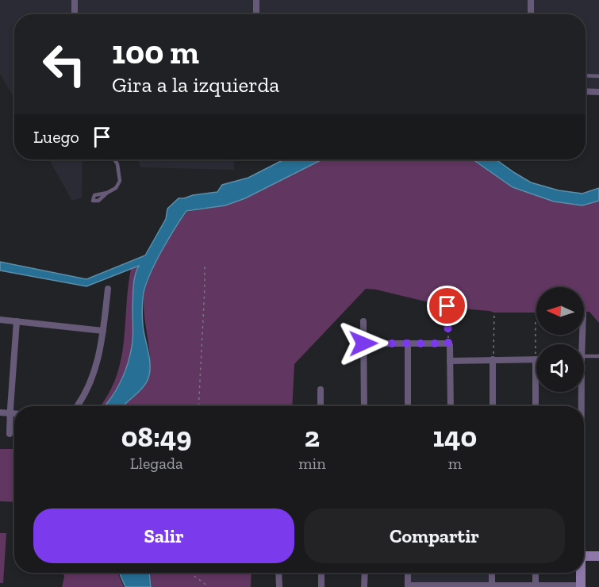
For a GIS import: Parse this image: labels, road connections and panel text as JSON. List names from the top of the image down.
{
  "north": "left",
  "page": {
    "turn": ["100 m", "Gira a la izquierda"],
    "then": "Luego",
    "eta": [
      "08:49",
      "Llegada",
      "2",
      "min",
      "140",
      "m"
    ],
    "buttons": ["Salir", "Compartir"]
  }
}
